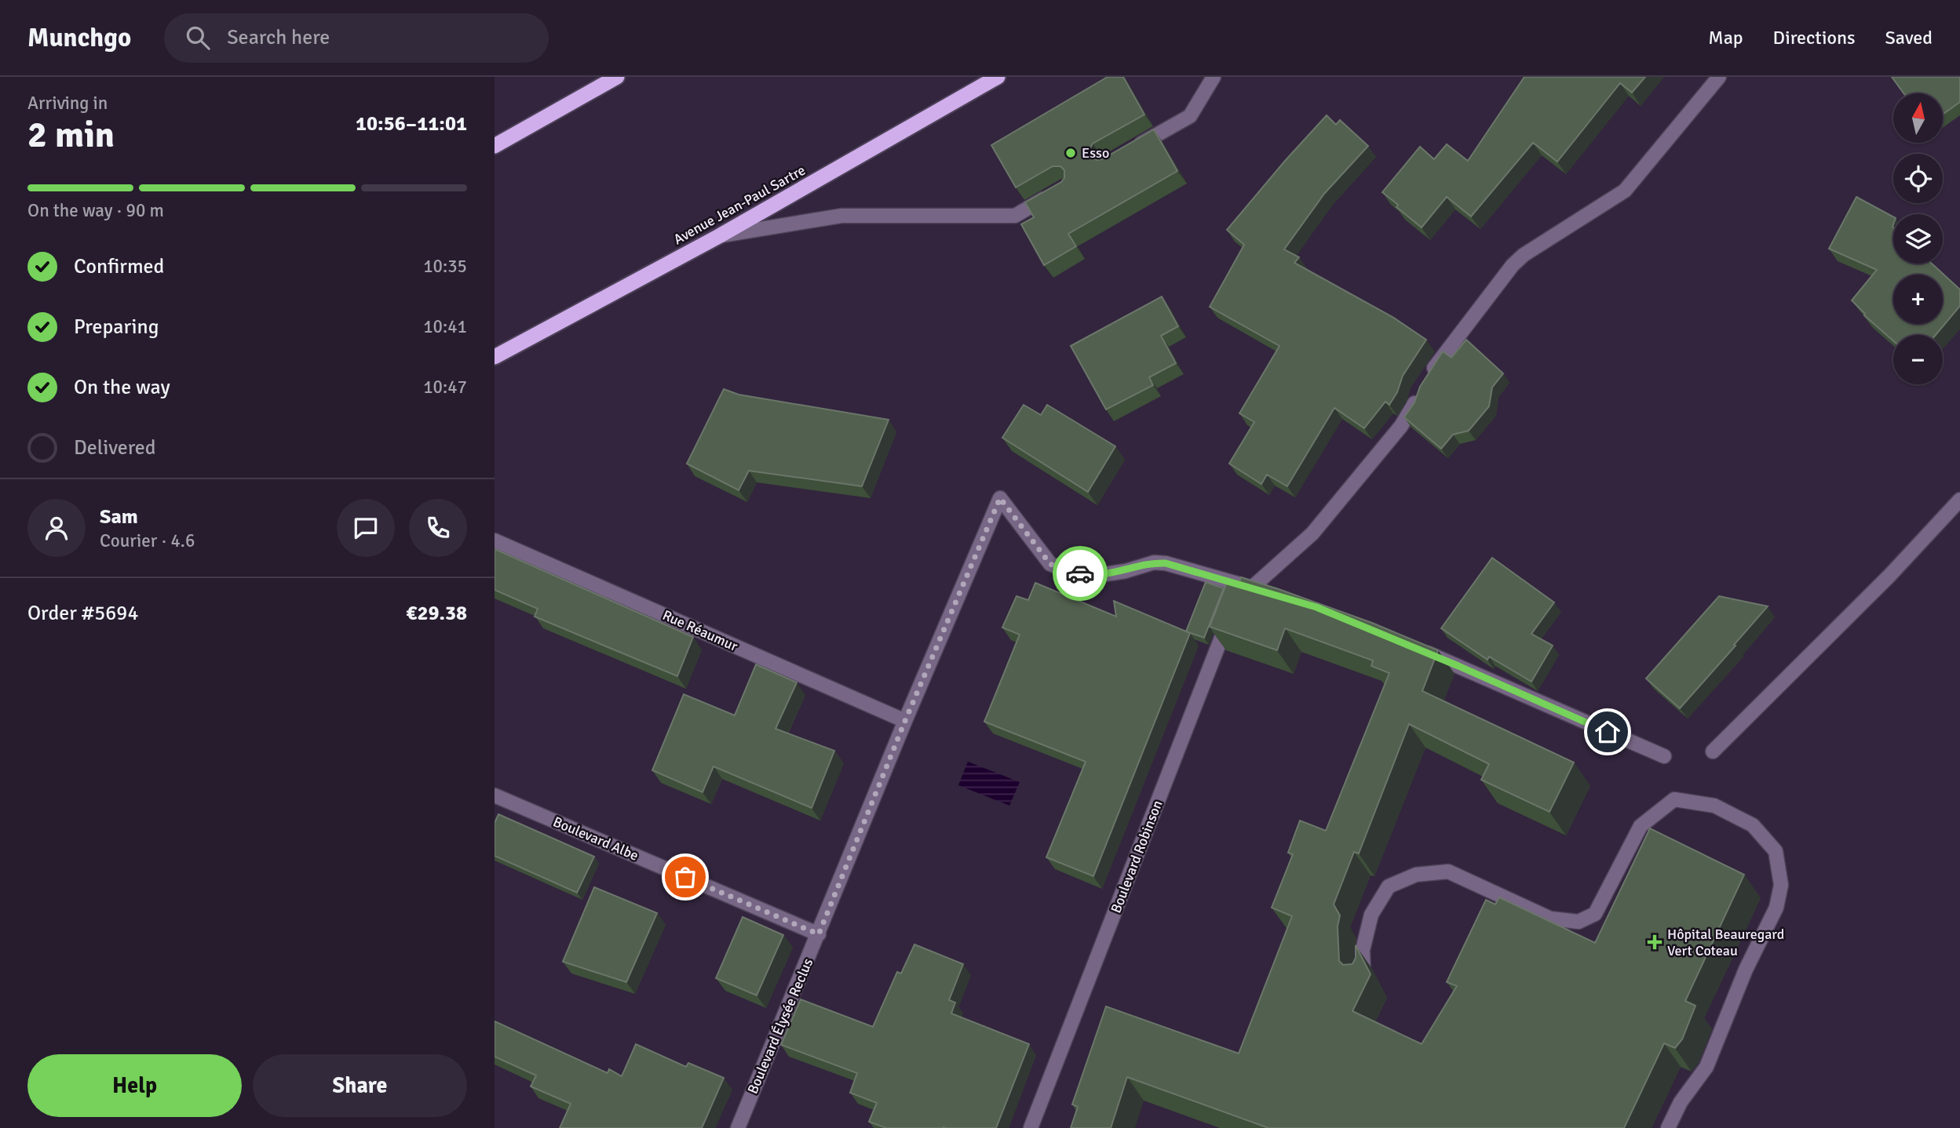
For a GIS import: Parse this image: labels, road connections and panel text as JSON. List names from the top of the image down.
{
  "streets": {
    "highway": ["Avenue Jean-Paul Sartre"],
    "street": [
      "Rue Réaumur",
      "Boulevard Albe",
      "Boulevard Robinson",
      "Boulevard Élysée Reclus"
    ]
  },
  "crossings": [
    ["Rue Réaumur", "Boulevard Élysée Reclus"],
    ["Boulevard Albe", "Boulevard Élysée Reclus"]
  ],
  "places": {
    "other": ["Esso"],
    "health": ["Hôpital Beauregard Vert Coteau"]
  },
  "north": "top",
  "page": {
    "header": "Munchgo",
    "search": "Search here",
    "nav": ["Map", "Directions", "Saved"],
    "heading": ["2 min", "Arriving in", "10:56–11:01"],
    "panel": [
      "Sam",
      "Courier · 4.6",
      "Order #5694",
      "€29.38"
    ],
    "map_buttons": ["+", "−"],
    "bar": "On the way · 90 m",
    "list": [
      ["Confirmed", "10:35"],
      ["Preparing", "10:41"],
      ["On the way", "10:47"],
      "Delivered"
    ],
    "buttons": ["Help", "Share"]
  }
}
